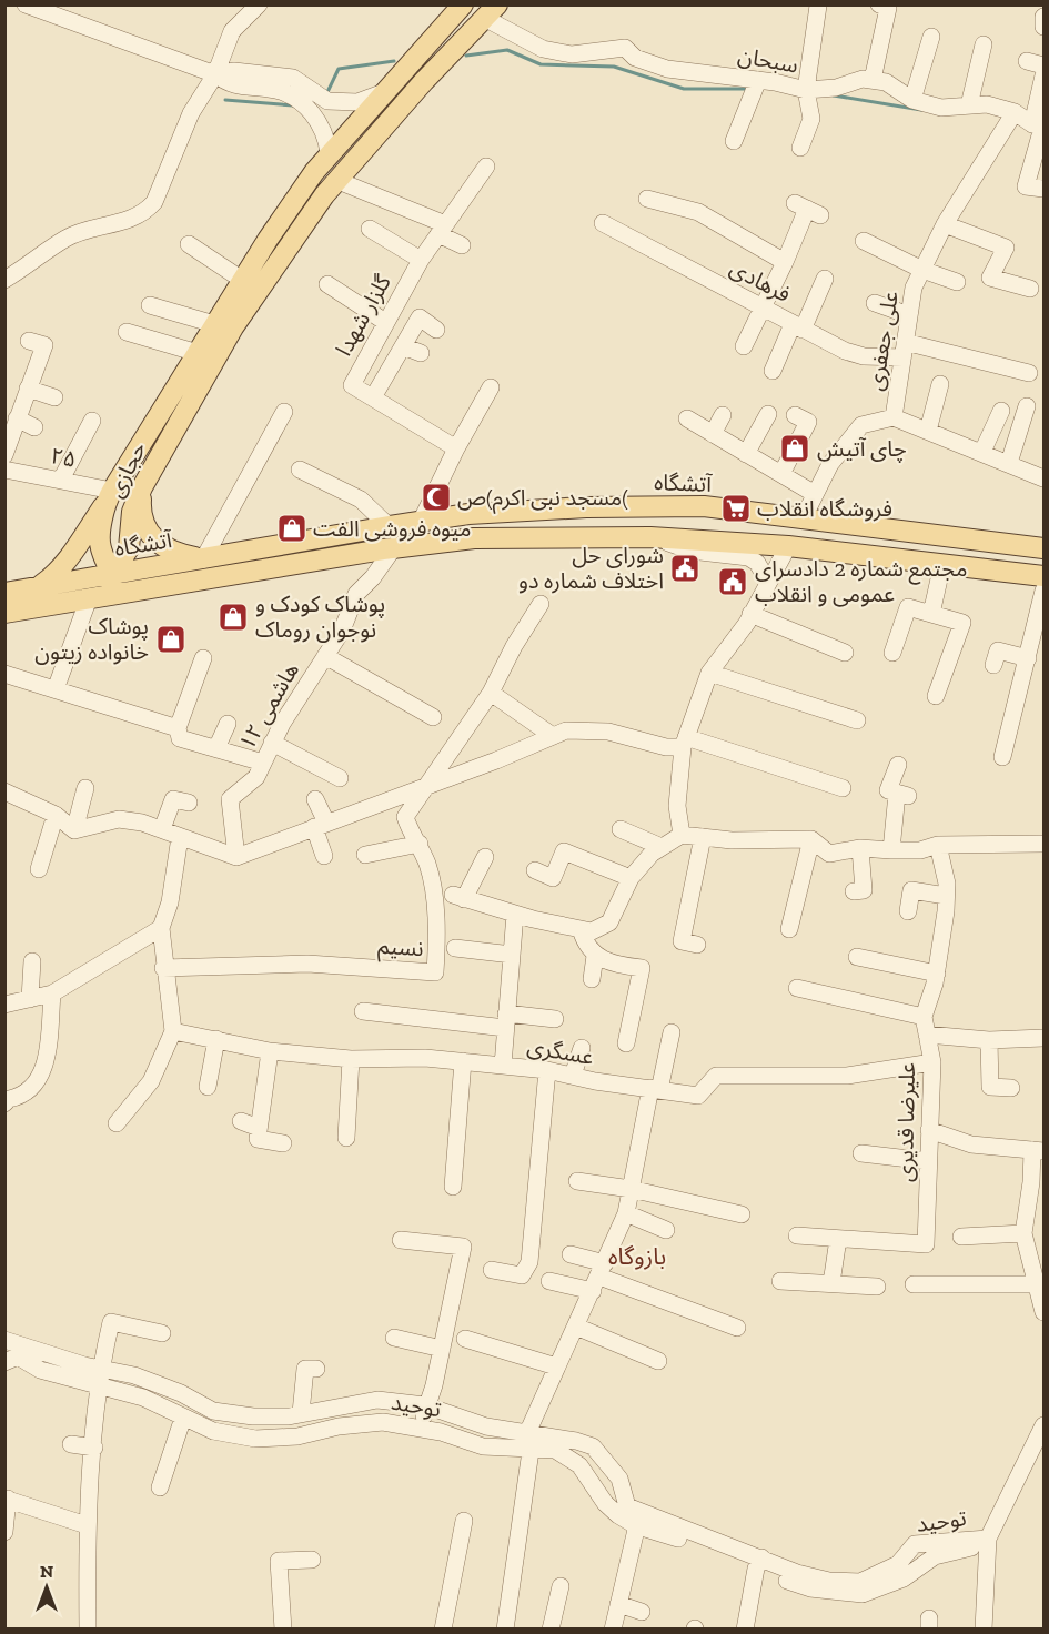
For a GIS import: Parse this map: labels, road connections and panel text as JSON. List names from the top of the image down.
{
  "streets": {
    "main road": ["حجازی", "آتشگاه"],
    "street": [
      "سبحان",
      "فرهادی",
      "گلزار شهدا",
      "علی جعفری",
      "۲۵",
      "۱۲ هاشمی",
      "نسیم",
      "عسگری",
      "علیرضا قدیری",
      "توحید"
    ]
  },
  "crossings": [
    ["سبحان", "حجازی"],
    ["فرهادی", "علی جعفری"],
    ["علی جعفری", "آتشگاه"],
    ["۲۵", "حجازی"],
    ["حجازی", "آتشگاه"],
    ["آتشگاه", "۱۲ هاشمی"],
    ["عسگری", "علیرضا قدیری"]
  ],
  "districts": ["بازوگاه"],
  "places": {
    "shop": [
      "چای آتیش",
      "میوه فروشی الفت",
      "پوشاک کودک و نوجوان روماک",
      "پوشاک خانواده زیتون"
    ],
    "mosque": ["مسجد نبی اکرم)ص("],
    "supermarket": ["فروشگاه انقلاب"],
    "public building": ["شورای حل اختلاف شماره دو", "مجتمع شماره 2 دادسرای عمومی و انقلاب"]
  },
  "north": "top"
}
